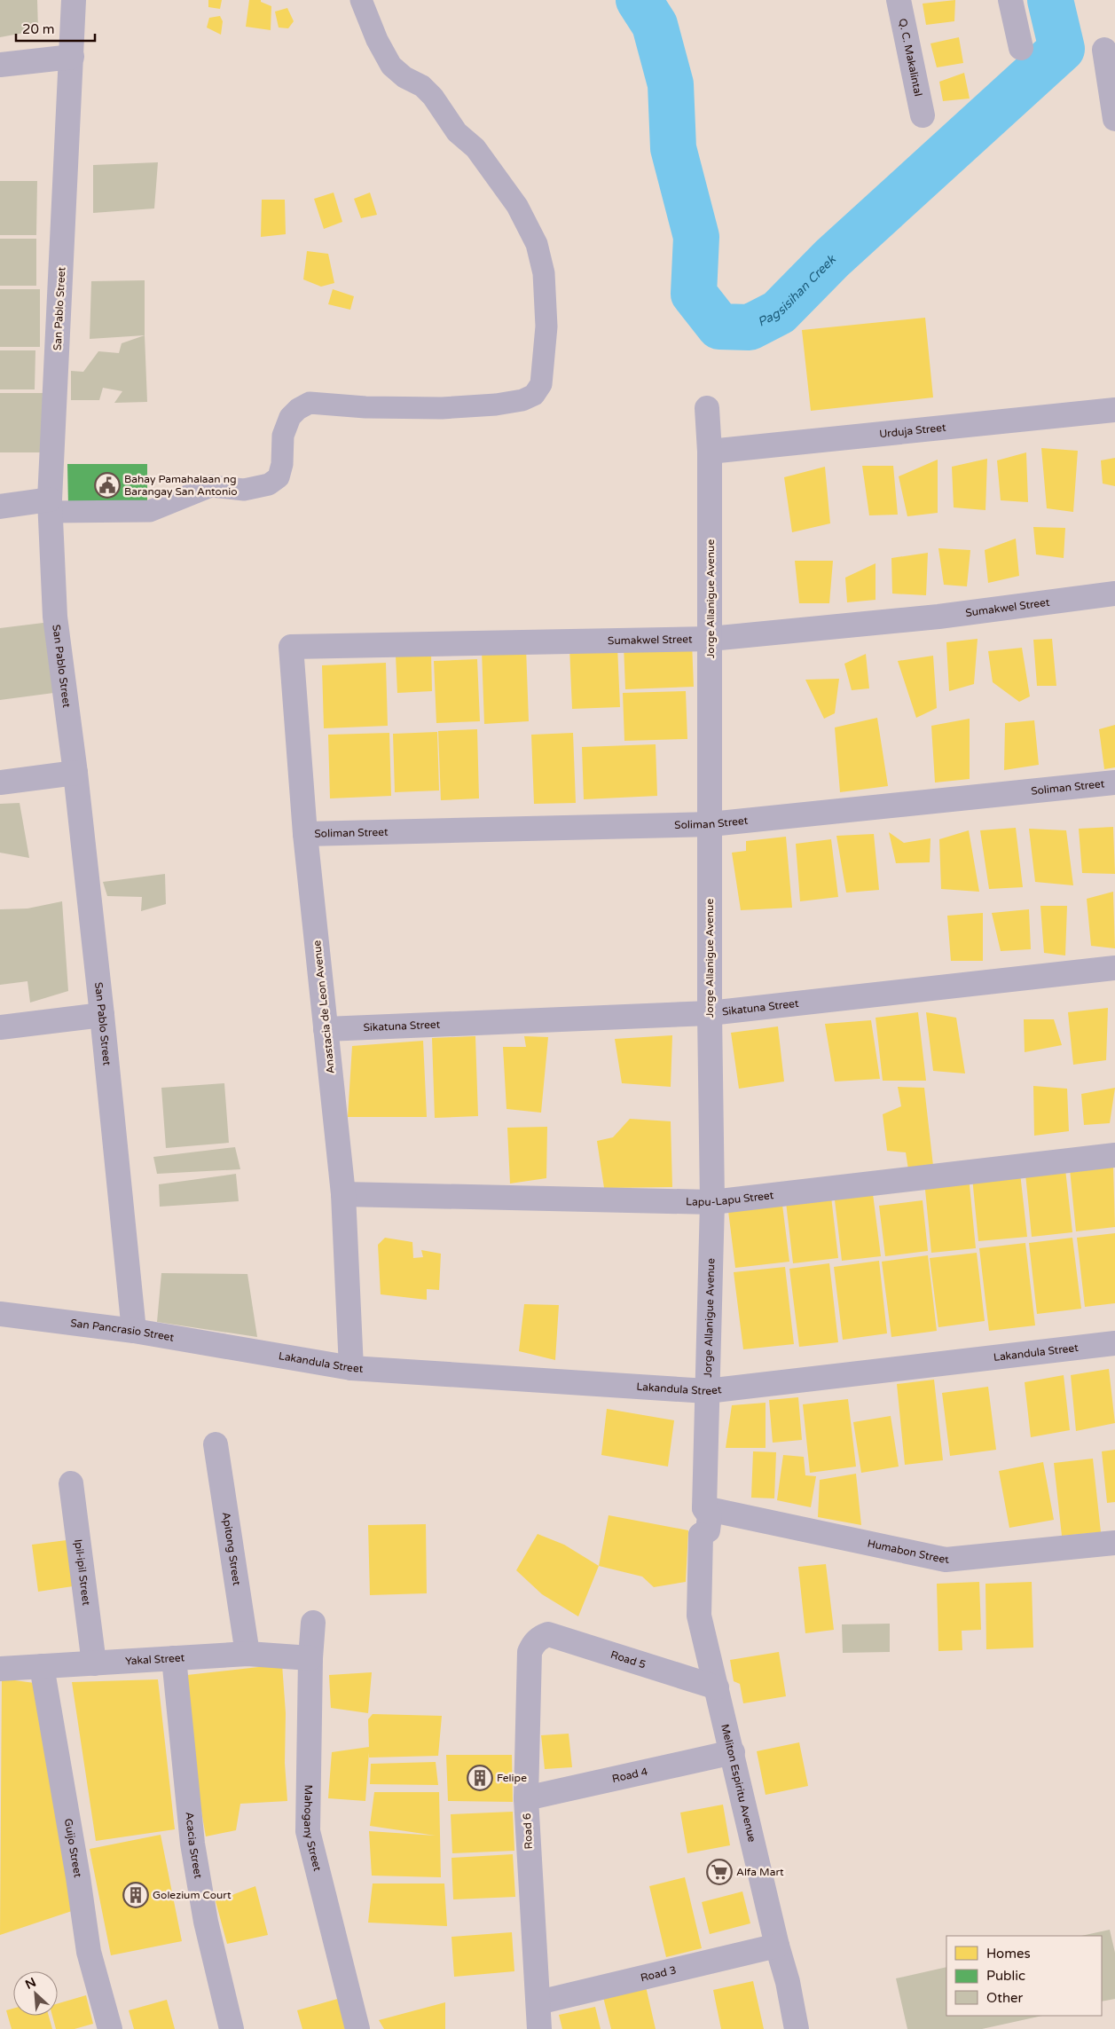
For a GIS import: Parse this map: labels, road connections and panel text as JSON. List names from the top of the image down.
{
  "streets": {
    "street": [
      "Q. C. Makalintal",
      "San Pablo Street",
      "Urduja Street",
      "Jorge Allanigue Avenue",
      "Sumakwel Street",
      "Soliman Street",
      "Anastacia de Leon Avenue",
      "Sikatuna Street",
      "Lapu-Lapu Street",
      "San Pancrasio Street",
      "Lakandula Street",
      "Apitong Street",
      "Humabon Street",
      "Ipil-ipil Street",
      "Yakal Street",
      "Road 5",
      "Road 4",
      "Meliton Espiritu Avenue",
      "Mahogany Street",
      "Road 6",
      "Acacia Street",
      "Guijo Street",
      "Road 3"
    ]
  },
  "crossings": [
    ["San Pablo Street", "San Pancrasio Street"],
    ["Urduja Street", "Jorge Allanigue Avenue"],
    ["Jorge Allanigue Avenue", "Sumakwel Street"],
    ["Jorge Allanigue Avenue", "Soliman Street"],
    ["Jorge Allanigue Avenue", "Sikatuna Street"],
    ["Jorge Allanigue Avenue", "Lapu-Lapu Street"],
    ["Jorge Allanigue Avenue", "Lakandula Street"],
    ["Jorge Allanigue Avenue", "Humabon Street"],
    ["Jorge Allanigue Avenue", "Meliton Espiritu Avenue"],
    ["Sumakwel Street", "Anastacia de Leon Avenue"],
    ["Soliman Street", "Anastacia de Leon Avenue"],
    ["Anastacia de Leon Avenue", "Sikatuna Street"],
    ["Anastacia de Leon Avenue", "Lapu-Lapu Street"],
    ["Anastacia de Leon Avenue", "Lakandula Street"],
    ["San Pancrasio Street", "Lakandula Street"],
    ["Apitong Street", "Yakal Street"],
    ["Humabon Street", "Meliton Espiritu Avenue"],
    ["Ipil-ipil Street", "Yakal Street"],
    ["Yakal Street", "Mahogany Street"],
    ["Yakal Street", "Acacia Street"],
    ["Yakal Street", "Guijo Street"],
    ["Road 5", "Meliton Espiritu Avenue"],
    ["Road 5", "Road 6"],
    ["Road 4", "Meliton Espiritu Avenue"],
    ["Road 4", "Road 6"],
    ["Meliton Espiritu Avenue", "Road 3"],
    ["Road 6", "Road 3"]
  ],
  "water": ["Pagsisihan Creek"],
  "places": {
    "public building": ["Bahay Pamahalaan ng Barangay San Antonio"],
    "building": ["Felipe", "Golezium Court"],
    "supermarket": ["Alfa Mart"]
  },
  "legend": ["Homes", "Public", "Other"],
  "scale_bar": "20 m",
  "north": "top left"
}
